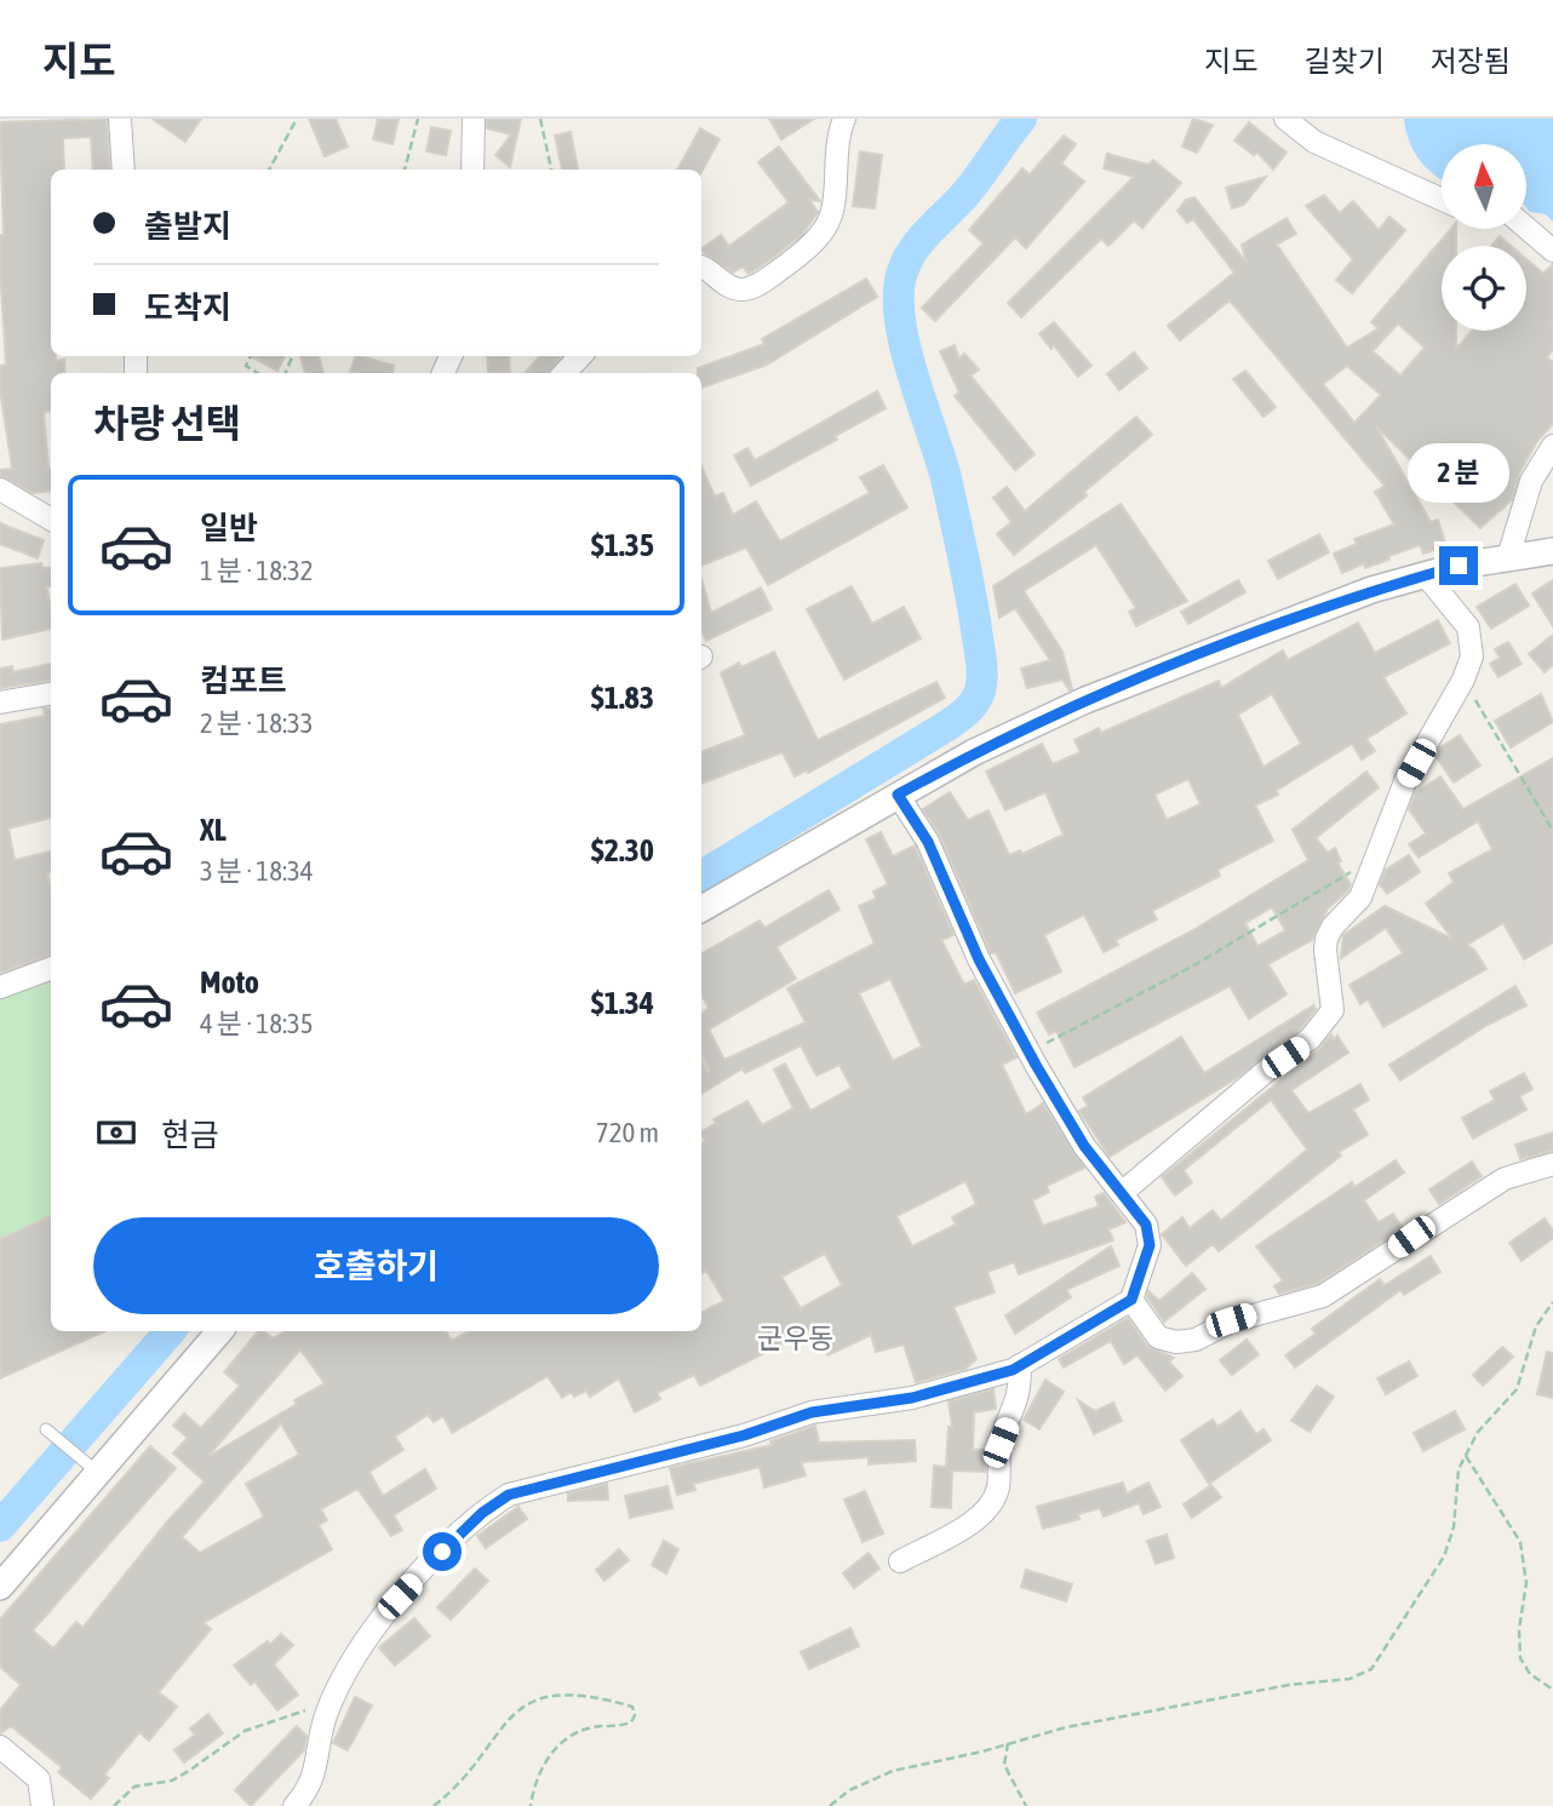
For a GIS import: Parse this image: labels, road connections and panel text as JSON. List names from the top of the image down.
{
  "districts": ["군우동"],
  "north": "top",
  "page": {
    "header": "지도",
    "nav": ["지도", "길찾기", "저장됨"],
    "banner": ["출발지", "도착지"],
    "heading": "차량 선택",
    "bubble": "2 분",
    "list": [
      {
        "name": "일반",
        "note": "1 분 · 18:32",
        "value": "$1.35"
      },
      {
        "name": "컴포트",
        "note": "2 분 · 18:33",
        "value": "$1.83"
      },
      {
        "name": "XL",
        "note": "3 분 · 18:34",
        "value": "$2.30"
      },
      {
        "name": "Moto",
        "note": "4 분 · 18:35",
        "value": "$1.34"
      }
    ],
    "pay": ["현금", "720 m"],
    "buttons": "호출하기"
  }
}
